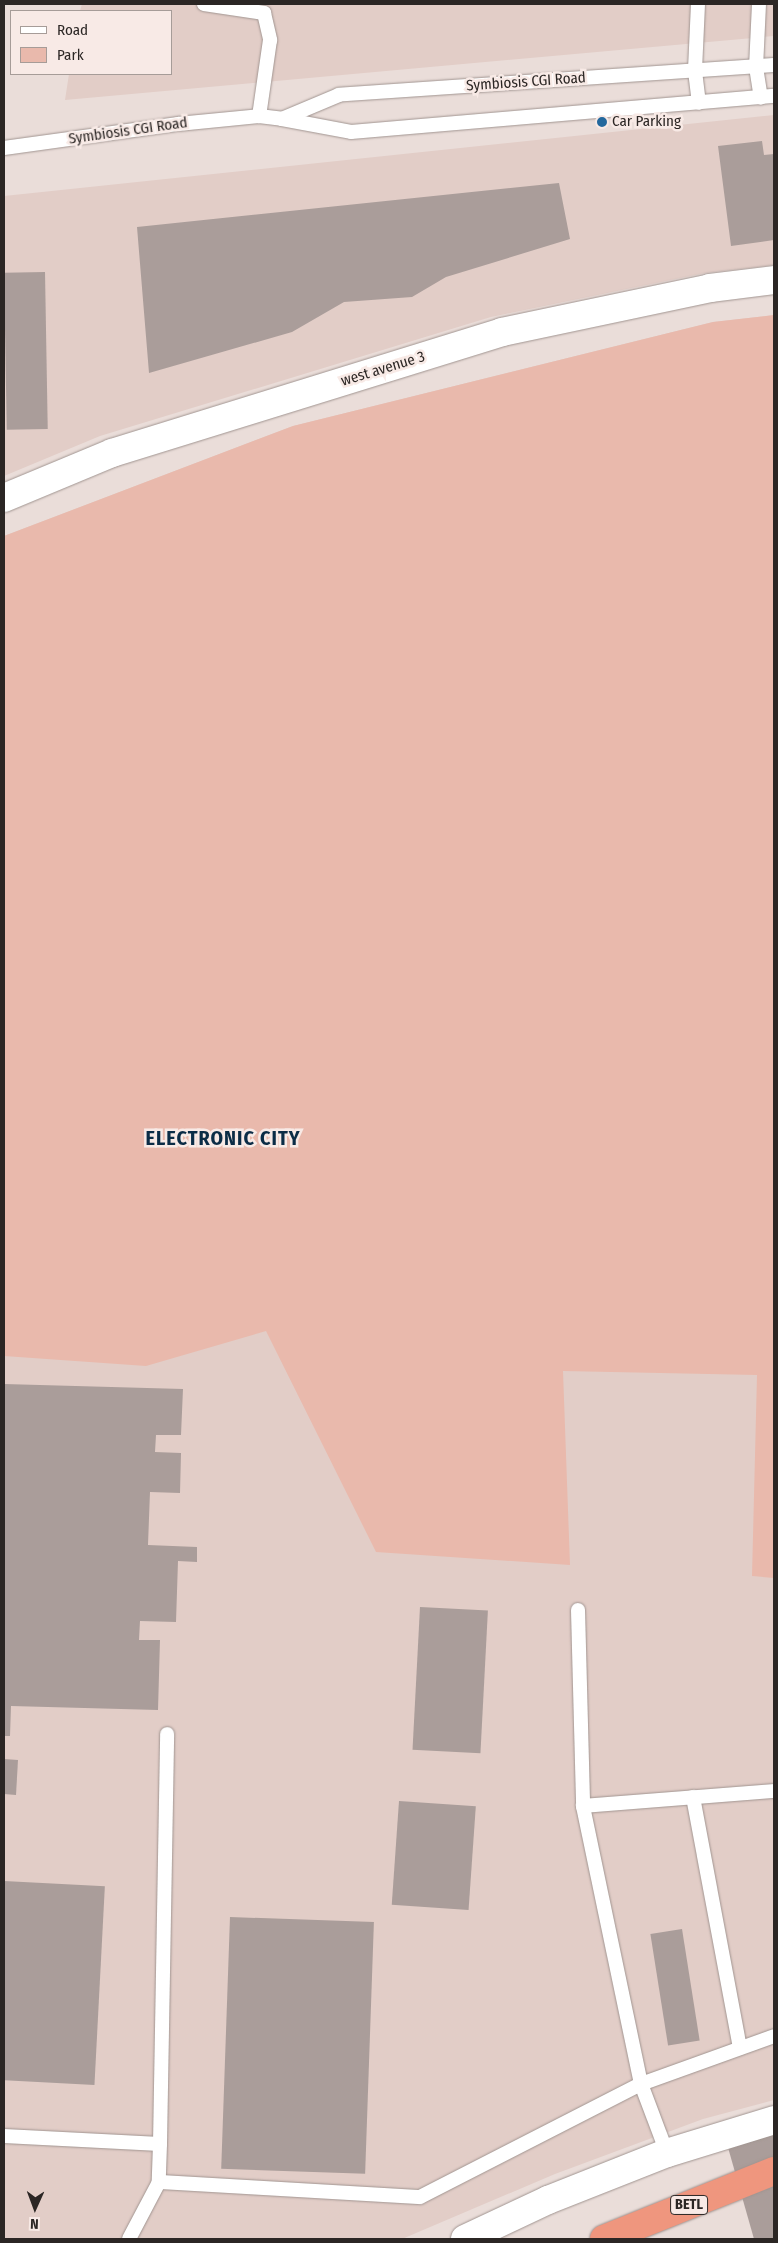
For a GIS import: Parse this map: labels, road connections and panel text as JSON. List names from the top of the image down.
{
  "streets": {
    "highway": ["BETL"],
    "street": ["west avenue 3"],
    "lane": ["Symbiosis CGI Road"]
  },
  "districts": ["ELECTRONIC CITY"],
  "places": ["Car Parking"],
  "legend": ["Road", "Park"],
  "north": "bottom"
}
